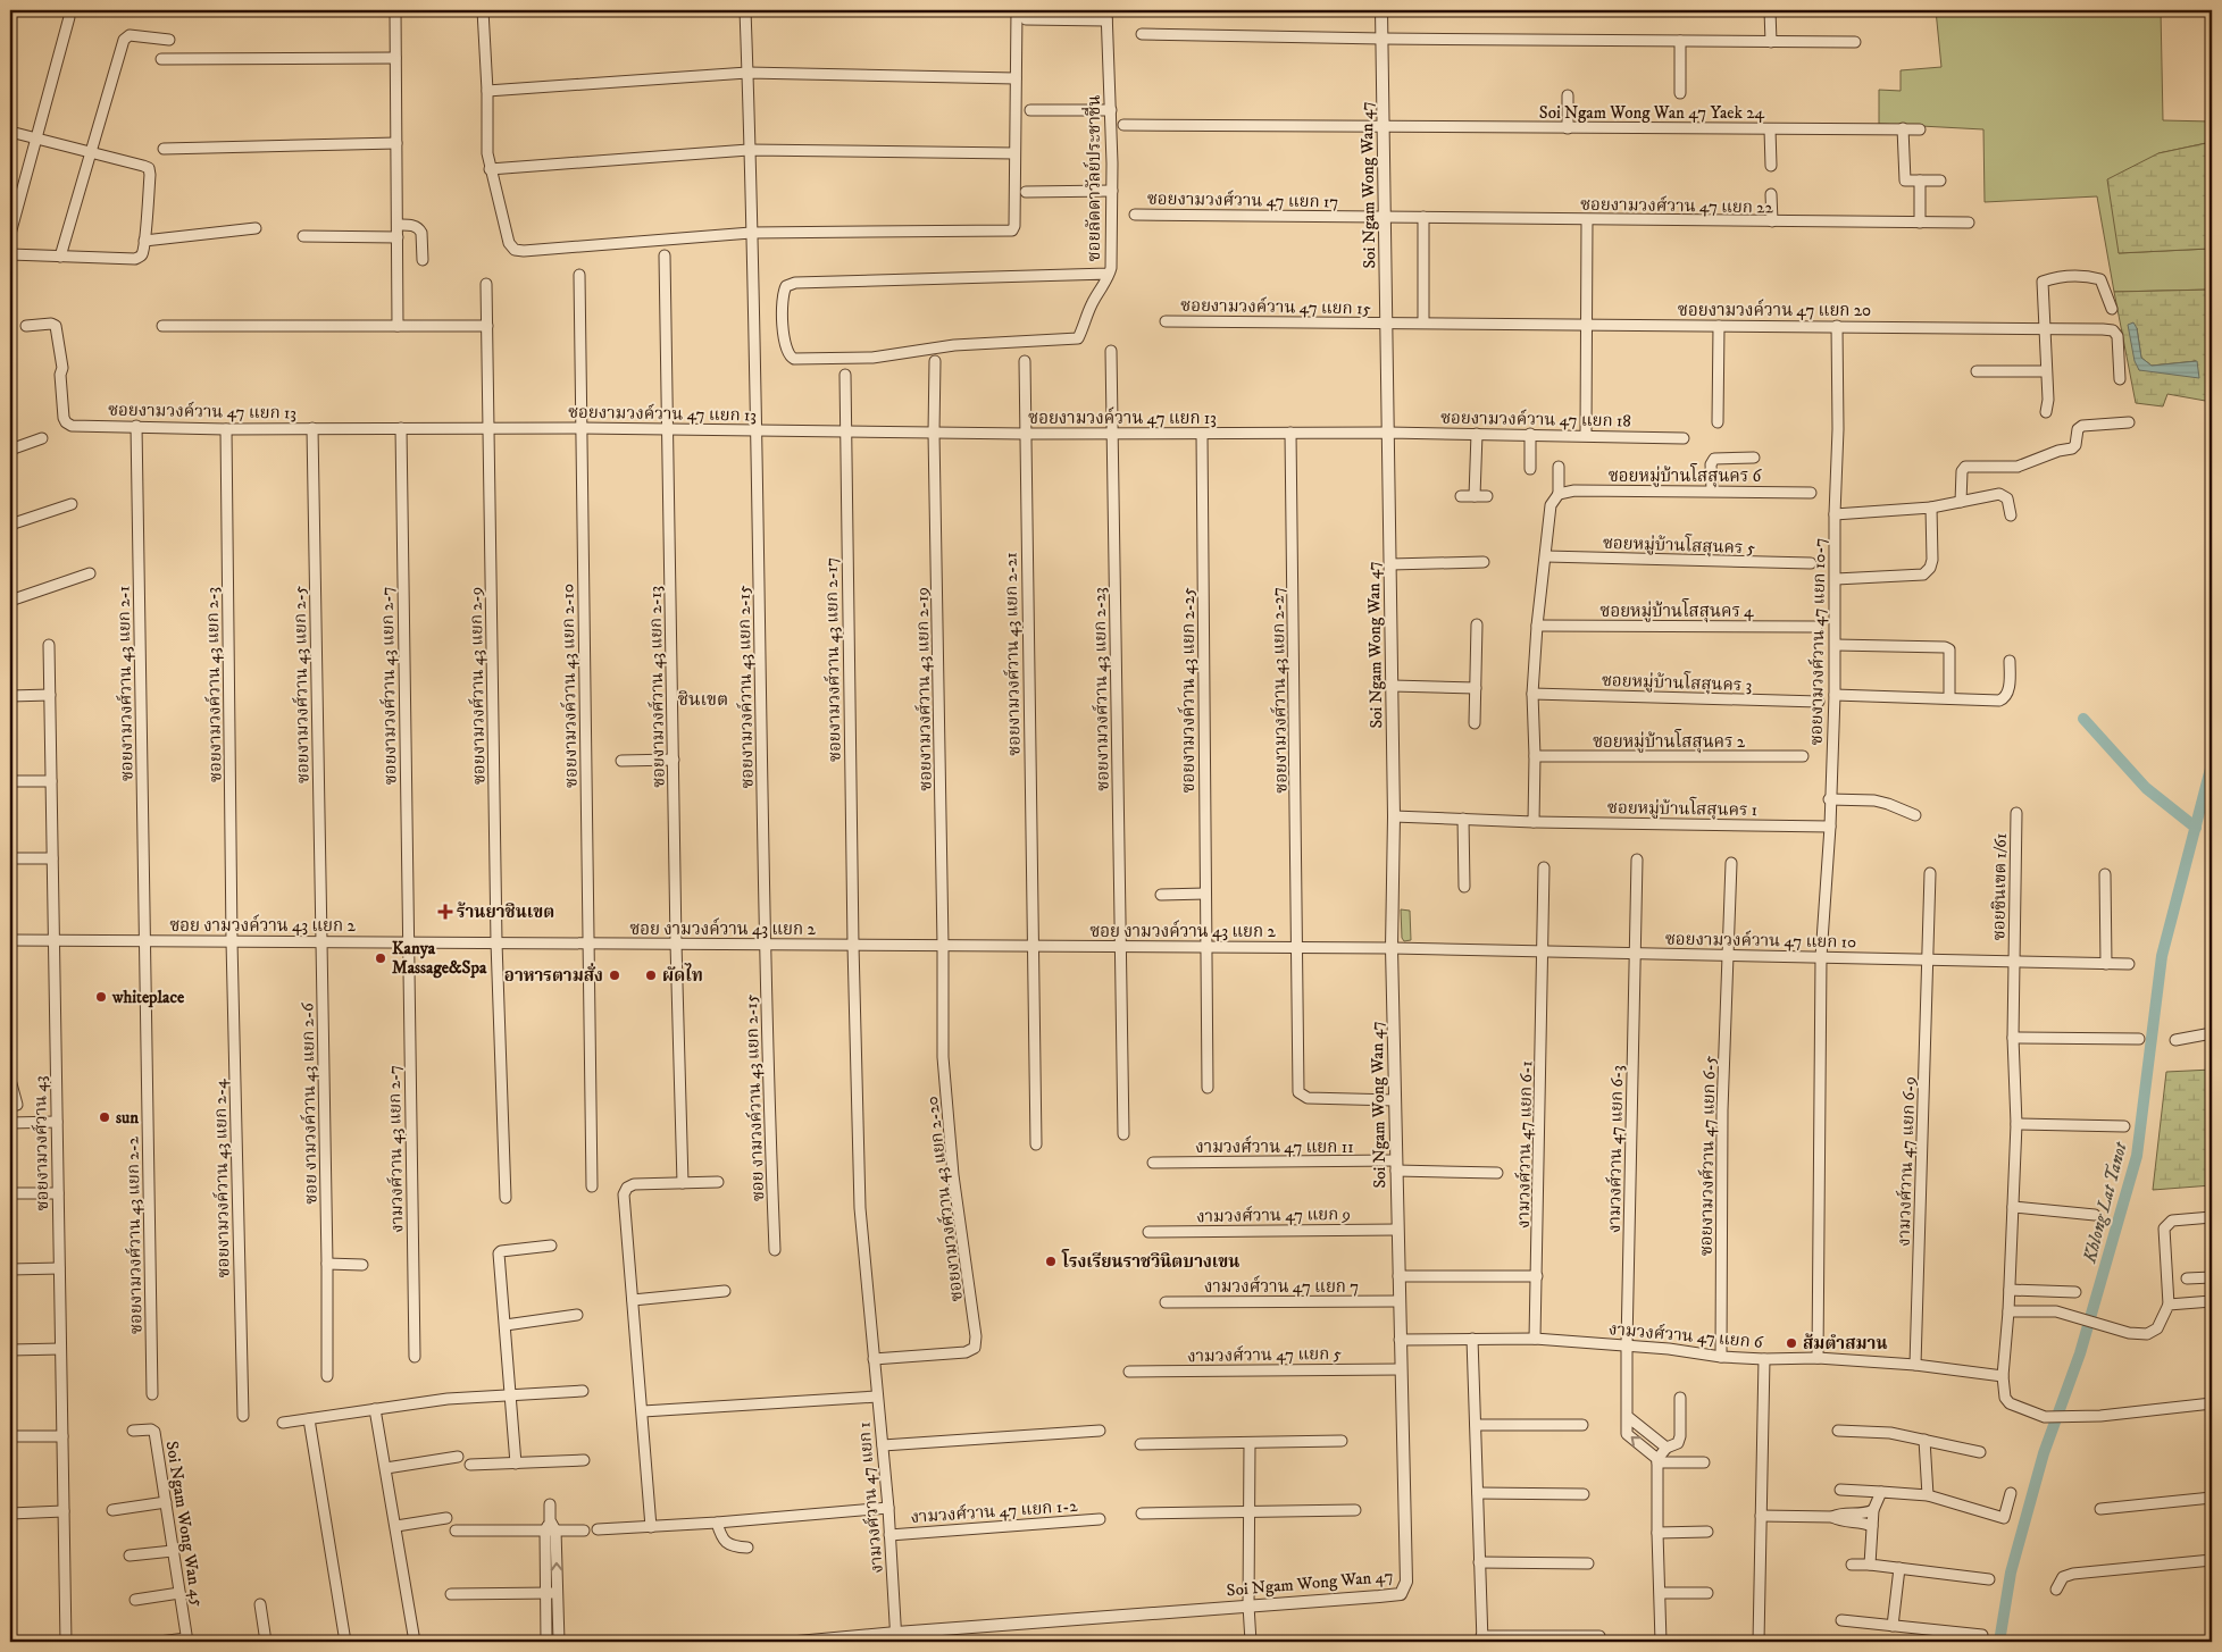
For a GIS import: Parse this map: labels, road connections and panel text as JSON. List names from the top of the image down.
{
  "streets": {
    "street": [
      "Soi Ngam Wong Wan 47 Yaek 24",
      "ซอยลัดดาวัลย์ประชาชื่น",
      "Soi Ngam Wong Wan 47",
      "ซอยงามวงศ์วาน 47 แยก 17",
      "ซอยงามวงศ์วาน 47 แยก 22",
      "ซอยงามวงค์วาน 47 แยก 15",
      "ซอยงามวงค์วาน 47 แยก 20",
      "ซอยงามวงค์วาน 47 แยก 13",
      "ซอยงามวงค์วาน 47 แยก 18",
      "ซอยหมู่บ้านโสสุนคร 6",
      "ซอยหมู่บ้านโสสุนคร 5",
      "ซอยหมู่บ้านโสสุนคร 4",
      "ซอยงามวงศ์วาน 47 แยก 10-7",
      "ซอยงามวงศ์วาน 43 แยก 2-21",
      "ซอยงามวงศ์วาน 43 แยก 2-17",
      "ซอยหมู่บ้านโสสุนคร 3",
      "ซอยงามวงศ์วาน 43 แยก 2-1",
      "ซอยงามวงค์วาน 43 แยก 2-3",
      "ซอยงามวงศ์วาน 43 แยก 2-5",
      "ซอยงามวงศ์วาน 43 แยก 2-7",
      "ซอยงามวงศ์วาน 43 แยก 2-9",
      "ซอยงามวงค์วาน 43 แยก 2-10",
      "ซอยงามวงศ์วาน 43 แยก 2-13",
      "ซอยงามวงค์วาน 43 แยก 2-15",
      "ซอยงามวงศ์วาน 43 แยก 2-19",
      "ซอยงามวงศ์วาน 43 แยก 2-23",
      "ซอยงามวงค์วาน 43 แยก 2-25",
      "ซอยงามวงศ์วาน 43 แยก 2-27",
      "ซอยหมู่บ้านโสสุนคร 2",
      "ซอยหมู่บ้านโสสุนคร 1",
      "ซอยชินเขต 1/61",
      "ซอย งามวงค์วาน 43 แยก 2",
      "ซอยงามวงค์วาน 47 แยก 10",
      "ซอย งามวงค์วาน 43 แยก 2-15",
      "ซอย งามวงค์วาน 43 แยก 2-6",
      "ซอยงามวงศ์วาน 43",
      "งามวงศ์วาน 47 แยก 6-1",
      "งามวงศ์วาน 47 แยก 11",
      "งามวงศ์วาน 43 แยก 2-7",
      "งามวงศ์วาน 47 แยก 6-3",
      "ซอยงามวงศ์วาน 47 แยก 6-5",
      "งามวงศ์วาน 47 แยก 6-9",
      "ซอยงามวงค์วาน 43 แยก 2-4",
      "ซอยงามวงศ์วาน 43 แยก 2-20",
      "งามวงศ์วาน 47 แยก 9",
      "ซอยงามวงศ์วาน 43 แยก 2-2",
      "งามวงศ์วาน 47 แยก 7",
      "งามวงศ์วาน 47 แยก 6",
      "งามวงศ์วาน 47 แยก 5",
      "งามวงศ์วาน 47 แยก 1",
      "งามวงศ์วาน 47 แยก 1-2",
      "Soi Ngam Wong Wan 45"
    ]
  },
  "crossings": [
    ["Soi Ngam Wong Wan 47 Yaek 24", "Soi Ngam Wong Wan 47"],
    ["Soi Ngam Wong Wan 47", "ซอยงามวงศ์วาน 47 แยก 17"],
    ["Soi Ngam Wong Wan 47", "ซอยงามวงศ์วาน 47 แยก 22"],
    ["Soi Ngam Wong Wan 47", "ซอยงามวงค์วาน 47 แยก 15"],
    ["Soi Ngam Wong Wan 47", "ซอยงามวงค์วาน 47 แยก 20"],
    ["Soi Ngam Wong Wan 47", "ซอยงามวงค์วาน 47 แยก 13"],
    ["Soi Ngam Wong Wan 47", "ซอยงามวงค์วาน 47 แยก 18"],
    ["Soi Ngam Wong Wan 47", "ซอยงามวงศ์วาน 43 แยก 2-27"],
    ["Soi Ngam Wong Wan 47", "ซอยหมู่บ้านโสสุนคร 1"],
    ["Soi Ngam Wong Wan 47", "ซอย งามวงค์วาน 43 แยก 2"],
    ["Soi Ngam Wong Wan 47", "ซอยงามวงค์วาน 47 แยก 10"],
    ["Soi Ngam Wong Wan 47", "งามวงศ์วาน 47 แยก 11"],
    ["Soi Ngam Wong Wan 47", "งามวงศ์วาน 47 แยก 9"],
    ["Soi Ngam Wong Wan 47", "งามวงศ์วาน 47 แยก 7"],
    ["Soi Ngam Wong Wan 47", "งามวงศ์วาน 47 แยก 6"],
    ["Soi Ngam Wong Wan 47", "งามวงศ์วาน 47 แยก 5"],
    ["Soi Ngam Wong Wan 47", "งามวงศ์วาน 47 แยก 1"],
    ["ซอยงามวงศ์วาน 47 แยก 17", "ซอยงามวงศ์วาน 47 แยก 22"],
    ["ซอยงามวงค์วาน 47 แยก 15", "ซอยงามวงค์วาน 47 แยก 20"],
    ["ซอยงามวงค์วาน 47 แยก 20", "ซอยงามวงศ์วาน 47 แยก 10-7"],
    ["ซอยงามวงค์วาน 47 แยก 13", "ซอยงามวงค์วาน 47 แยก 18"],
    ["ซอยงามวงค์วาน 47 แยก 13", "ซอยงามวงศ์วาน 43 แยก 2-21"],
    ["ซอยงามวงค์วาน 47 แยก 13", "ซอยงามวงศ์วาน 43 แยก 2-17"],
    ["ซอยงามวงค์วาน 47 แยก 13", "ซอยงามวงศ์วาน 43 แยก 2-1"],
    ["ซอยงามวงค์วาน 47 แยก 13", "ซอยงามวงค์วาน 43 แยก 2-3"],
    ["ซอยงามวงค์วาน 47 แยก 13", "ซอยงามวงศ์วาน 43 แยก 2-5"],
    ["ซอยงามวงค์วาน 47 แยก 13", "ซอยงามวงศ์วาน 43 แยก 2-7"],
    ["ซอยงามวงค์วาน 47 แยก 13", "ซอยงามวงศ์วาน 43 แยก 2-9"],
    ["ซอยงามวงค์วาน 47 แยก 13", "ซอยงามวงค์วาน 43 แยก 2-10"],
    ["ซอยงามวงค์วาน 47 แยก 13", "ซอยงามวงศ์วาน 43 แยก 2-13"],
    ["ซอยงามวงค์วาน 47 แยก 13", "ซอยงามวงค์วาน 43 แยก 2-15"],
    ["ซอยงามวงค์วาน 47 แยก 13", "ซอยงามวงศ์วาน 43 แยก 2-19"],
    ["ซอยงามวงค์วาน 47 แยก 13", "ซอยงามวงศ์วาน 43 แยก 2-23"],
    ["ซอยงามวงค์วาน 47 แยก 13", "ซอยงามวงค์วาน 43 แยก 2-25"],
    ["ซอยงามวงค์วาน 47 แยก 13", "ซอยงามวงศ์วาน 43 แยก 2-27"],
    ["ซอยงามวงศ์วาน 47 แยก 10-7", "ซอยหมู่บ้านโสสุนคร 1"],
    ["ซอยงามวงศ์วาน 47 แยก 10-7", "ซอยงามวงค์วาน 47 แยก 10"],
    ["ซอยงามวงศ์วาน 47 แยก 10-7", "งามวงศ์วาน 47 แยก 6"],
    ["ซอยงามวงศ์วาน 43 แยก 2-21", "ซอย งามวงค์วาน 43 แยก 2"],
    ["ซอยงามวงศ์วาน 43 แยก 2-17", "ซอย งามวงค์วาน 43 แยก 2"],
    ["ซอยงามวงศ์วาน 43 แยก 2-17", "ซอยงามวงศ์วาน 43 แยก 2-20"],
    ["ซอยงามวงศ์วาน 43 แยก 2-17", "งามวงศ์วาน 47 แยก 1"],
    ["ซอยงามวงศ์วาน 43 แยก 2-1", "ซอย งามวงค์วาน 43 แยก 2"],
    ["ซอยงามวงศ์วาน 43 แยก 2-1", "ซอยงามวงศ์วาน 43 แยก 2-2"],
    ["ซอยงามวงค์วาน 43 แยก 2-3", "ซอย งามวงค์วาน 43 แยก 2"],
    ["ซอยงามวงค์วาน 43 แยก 2-3", "ซอยงามวงค์วาน 43 แยก 2-4"],
    ["ซอยงามวงศ์วาน 43 แยก 2-5", "ซอย งามวงค์วาน 43 แยก 2"],
    ["ซอยงามวงศ์วาน 43 แยก 2-5", "ซอย งามวงค์วาน 43 แยก 2-6"],
    ["ซอยงามวงศ์วาน 43 แยก 2-7", "ซอย งามวงค์วาน 43 แยก 2"],
    ["ซอยงามวงศ์วาน 43 แยก 2-7", "งามวงศ์วาน 43 แยก 2-7"],
    ["ซอยงามวงศ์วาน 43 แยก 2-9", "ซอย งามวงค์วาน 43 แยก 2"],
    ["ซอยงามวงค์วาน 43 แยก 2-10", "ซอย งามวงค์วาน 43 แยก 2"],
    ["ซอยงามวงศ์วาน 43 แยก 2-13", "ซอย งามวงค์วาน 43 แยก 2"],
    ["ซอยงามวงค์วาน 43 แยก 2-15", "ซอย งามวงค์วาน 43 แยก 2"],
    ["ซอยงามวงค์วาน 43 แยก 2-15", "ซอย งามวงค์วาน 43 แยก 2-15"],
    ["ซอยงามวงศ์วาน 43 แยก 2-19", "ซอย งามวงค์วาน 43 แยก 2"],
    ["ซอยงามวงศ์วาน 43 แยก 2-19", "ซอยงามวงศ์วาน 43 แยก 2-20"],
    ["ซอยงามวงศ์วาน 43 แยก 2-23", "ซอย งามวงค์วาน 43 แยก 2"],
    ["ซอยงามวงค์วาน 43 แยก 2-25", "ซอย งามวงค์วาน 43 แยก 2"],
    ["ซอยงามวงศ์วาน 43 แยก 2-27", "ซอย งามวงค์วาน 43 แยก 2"],
    ["ซอยชินเขต 1/61", "ซอยงามวงค์วาน 47 แยก 10"],
    ["ซอยชินเขต 1/61", "งามวงศ์วาน 47 แยก 6"],
    ["ซอย งามวงค์วาน 43 แยก 2", "ซอยงามวงค์วาน 47 แยก 10"],
    ["ซอย งามวงค์วาน 43 แยก 2", "ซอย งามวงค์วาน 43 แยก 2-15"],
    ["ซอย งามวงค์วาน 43 แยก 2", "ซอย งามวงค์วาน 43 แยก 2-6"],
    ["ซอย งามวงค์วาน 43 แยก 2", "ซอยงามวงศ์วาน 43"],
    ["ซอย งามวงค์วาน 43 แยก 2", "งามวงศ์วาน 43 แยก 2-7"],
    ["ซอย งามวงค์วาน 43 แยก 2", "ซอยงามวงค์วาน 43 แยก 2-4"],
    ["ซอย งามวงค์วาน 43 แยก 2", "ซอยงามวงศ์วาน 43 แยก 2-20"],
    ["ซอย งามวงค์วาน 43 แยก 2", "ซอยงามวงศ์วาน 43 แยก 2-2"],
    ["ซอยงามวงค์วาน 47 แยก 10", "งามวงศ์วาน 47 แยก 6-1"],
    ["ซอยงามวงค์วาน 47 แยก 10", "งามวงศ์วาน 47 แยก 6-3"],
    ["ซอยงามวงค์วาน 47 แยก 10", "ซอยงามวงศ์วาน 47 แยก 6-5"],
    ["ซอยงามวงค์วาน 47 แยก 10", "งามวงศ์วาน 47 แยก 6-9"],
    ["งามวงศ์วาน 47 แยก 6-1", "งามวงศ์วาน 47 แยก 6"],
    ["งามวงศ์วาน 47 แยก 6-3", "งามวงศ์วาน 47 แยก 6"],
    ["ซอยงามวงศ์วาน 47 แยก 6-5", "งามวงศ์วาน 47 แยก 6"],
    ["งามวงศ์วาน 47 แยก 6-9", "งามวงศ์วาน 47 แยก 6"],
    ["ซอยงามวงศ์วาน 43 แยก 2-20", "งามวงศ์วาน 47 แยก 1"],
    ["งามวงศ์วาน 47 แยก 1", "งามวงศ์วาน 47 แยก 1-2"]
  ],
  "districts": ["ชินเขต"],
  "water": ["Khlong Lat Tanot"],
  "places": {
    "health": ["ร้านยาชินเขต"],
    "other": [
      "Kanya Massage&Spa",
      "อาหารตามสั่ง",
      "ผัดไท",
      "whiteplace",
      "sun",
      "โรงเรียนราชวินิตบางเขน",
      "ส้มตำสมาน"
    ]
  }
}
